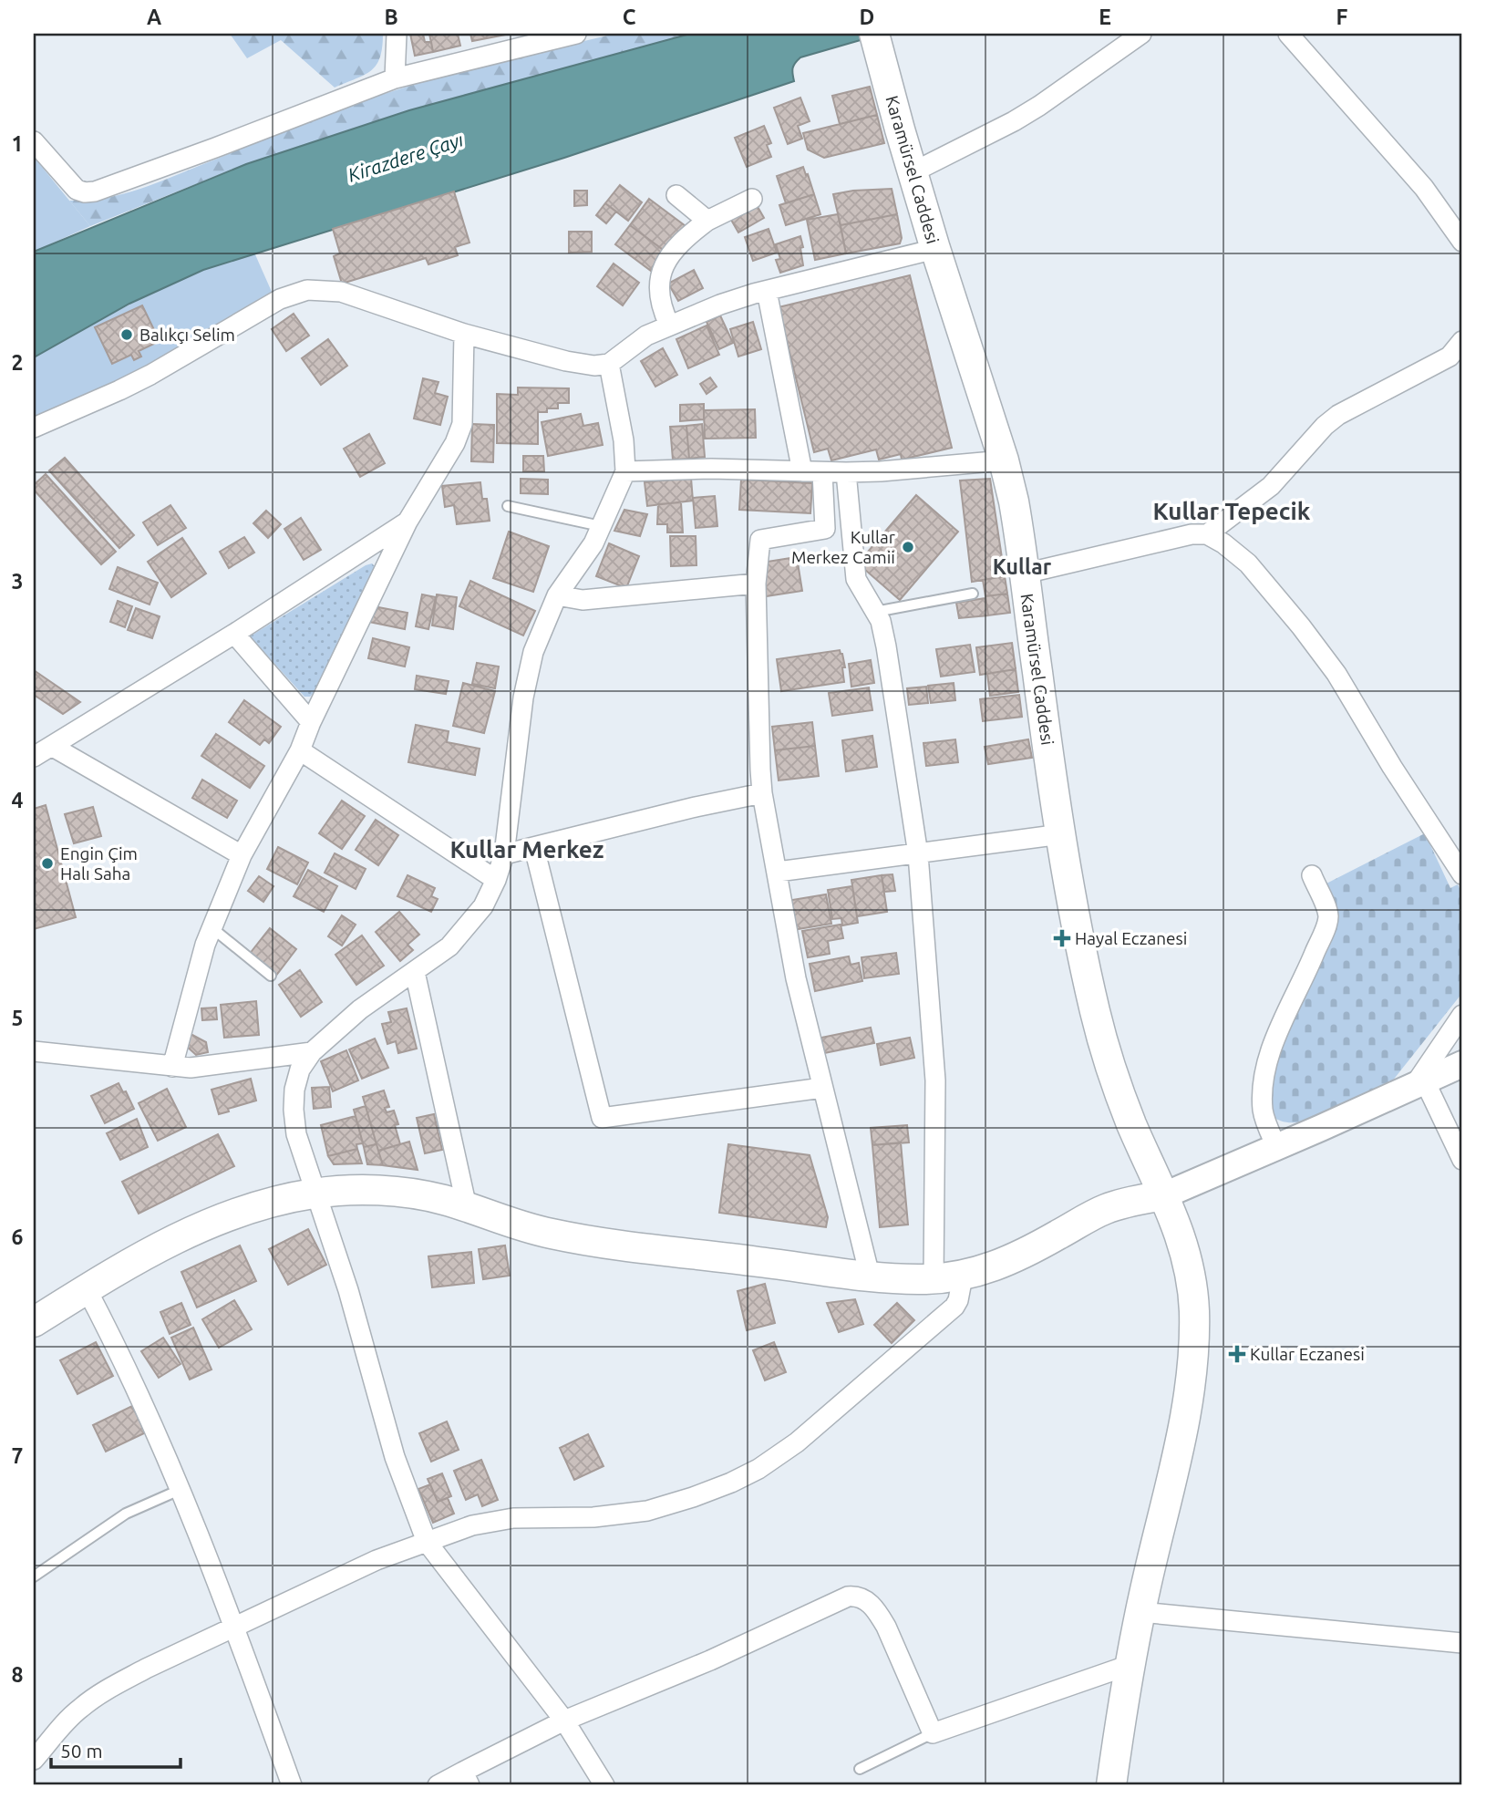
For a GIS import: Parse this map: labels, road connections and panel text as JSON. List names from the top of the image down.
{
  "streets": {
    "main road": ["Karamürsel Caddesi"]
  },
  "districts": ["Kullar Tepecik", "Kullar", "Kullar Merkez"],
  "water": ["Kirazdere Çayı"],
  "places": {
    "other": ["Balıkçı Selim", "Kullar Merkez Camii", "Engin Çim Halı Saha"],
    "health": ["Hayal Eczanesi", "Kullar Eczanesi"]
  },
  "scale_bar": "50 m",
  "grid": {
    "columns": [
      "A",
      "B",
      "C",
      "D",
      "E",
      "F"
    ],
    "rows": [
      "1",
      "2",
      "3",
      "4",
      "5",
      "6",
      "7",
      "8"
    ]
  }
}
